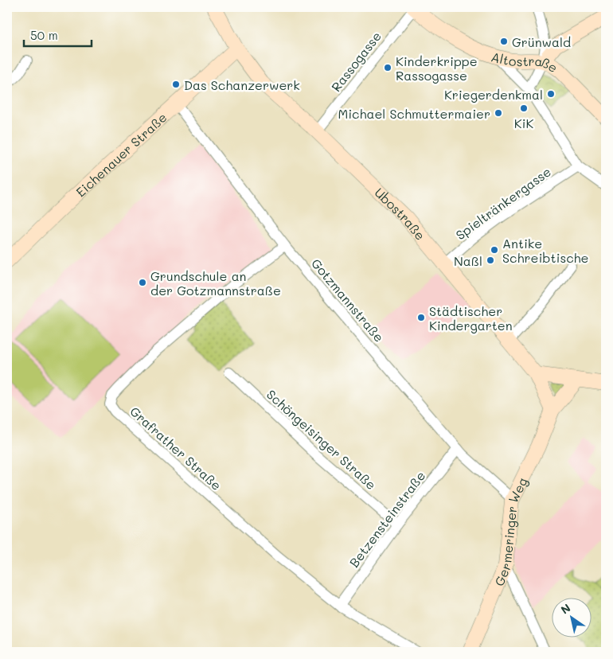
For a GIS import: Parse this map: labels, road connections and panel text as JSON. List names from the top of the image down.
{
  "streets": {
    "street": [
      "Rassogasse",
      "Altostraße",
      "Eichenauer Straße",
      "Spieltränkergasse",
      "Ubostraße",
      "Gotzmannstraße",
      "Schöngeisinger Straße",
      "Grafrather Straße",
      "Betzensteinstraße",
      "Germeringer Weg"
    ]
  },
  "crossings": [
    ["Rassogasse", "Altostraße"],
    ["Rassogasse", "Ubostraße"],
    ["Eichenauer Straße", "Ubostraße"],
    ["Eichenauer Straße", "Gotzmannstraße"],
    ["Spieltränkergasse", "Ubostraße"],
    ["Gotzmannstraße", "Grafrather Straße"],
    ["Gotzmannstraße", "Betzensteinstraße"],
    ["Gotzmannstraße", "Germeringer Weg"],
    ["Schöngeisinger Straße", "Betzensteinstraße"],
    ["Grafrather Straße", "Betzensteinstraße"]
  ],
  "places": [
    "Grünwald",
    "Kinderkrippe Rassogasse",
    "Das Schanzerwerk",
    "Kriegerdenkmal",
    "KiK",
    "Michael Schmuttermaier",
    "Antike Schreibtische",
    "Naßl",
    "Grundschule an der Gotzmannstraße",
    "Städtischer Kindergarten"
  ],
  "scale_bar": "50 m",
  "north": "top left"
}
